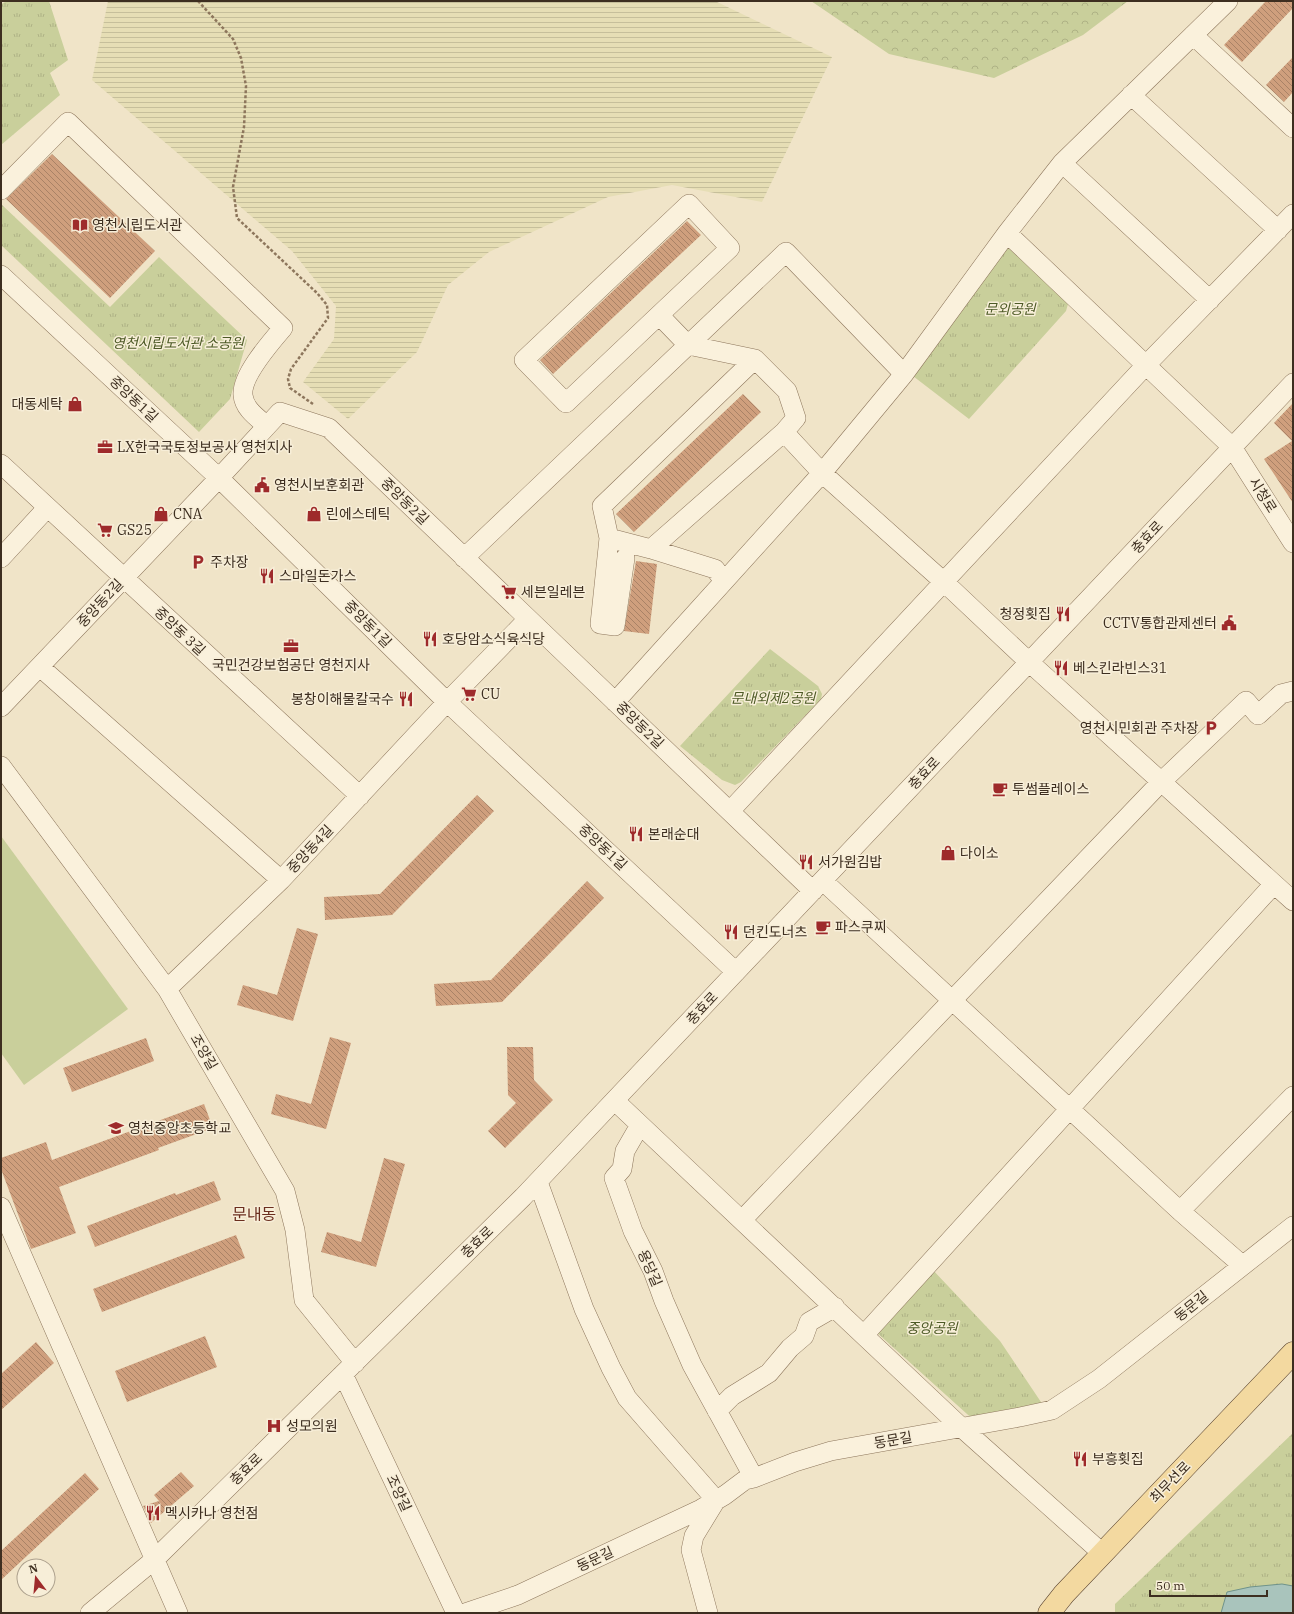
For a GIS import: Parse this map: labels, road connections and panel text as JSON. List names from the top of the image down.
{
  "streets": {
    "main road": ["최무선로"],
    "street": [
      "중앙동1길",
      "시청로",
      "중앙동2길",
      "충효로",
      "중앙동 3길",
      "중앙동4길",
      "조양길",
      "용당길",
      "동문길"
    ]
  },
  "crossings": [
    ["중앙동1길", "중앙동2길"],
    ["중앙동1길", "충효로"],
    ["중앙동1길", "중앙동4길"],
    ["시청로", "충효로"],
    ["중앙동2길", "충효로"],
    ["중앙동2길", "중앙동 3길"],
    ["중앙동2길", "중앙동4길"],
    ["중앙동2길", "동문길"],
    ["충효로", "조양길"],
    ["중앙동 3길", "중앙동4길"],
    ["중앙동4길", "조양길"],
    ["용당길", "동문길"]
  ],
  "districts": ["문내동"],
  "parks": [
    "문외공원",
    "영천시립도서관 소공원",
    "문내외제2공원",
    "중앙공원"
  ],
  "places": {
    "library": ["영천시립도서관"],
    "shop": [
      "대동세탁",
      "CNA",
      "린에스테틱",
      "다이소"
    ],
    "office": ["LX한국국토정보공사 영천지사", "국민건강보험공단 영천지사"],
    "public building": ["영천시보훈회관", "CCTV통합관제센터"],
    "supermarket": ["GS25", "세븐일레븐", "CU"],
    "parking": ["주차장", "영천시민회관 주차장"],
    "restaurant": [
      "스마일돈가스",
      "청정횟집",
      "호당암소식육식당",
      "베스킨라빈스31",
      "봉창이해물칼국수",
      "본래순대",
      "서가원김밥",
      "던킨도너츠",
      "부흥횟집",
      "멕시카나 영천점"
    ],
    "cafe": ["투썸플레이스", "파스쿠찌"],
    "school or university": ["영천중앙초등학교"],
    "hospital": ["성모의원"]
  },
  "scale_bar": "50 m",
  "north": "top"
}
